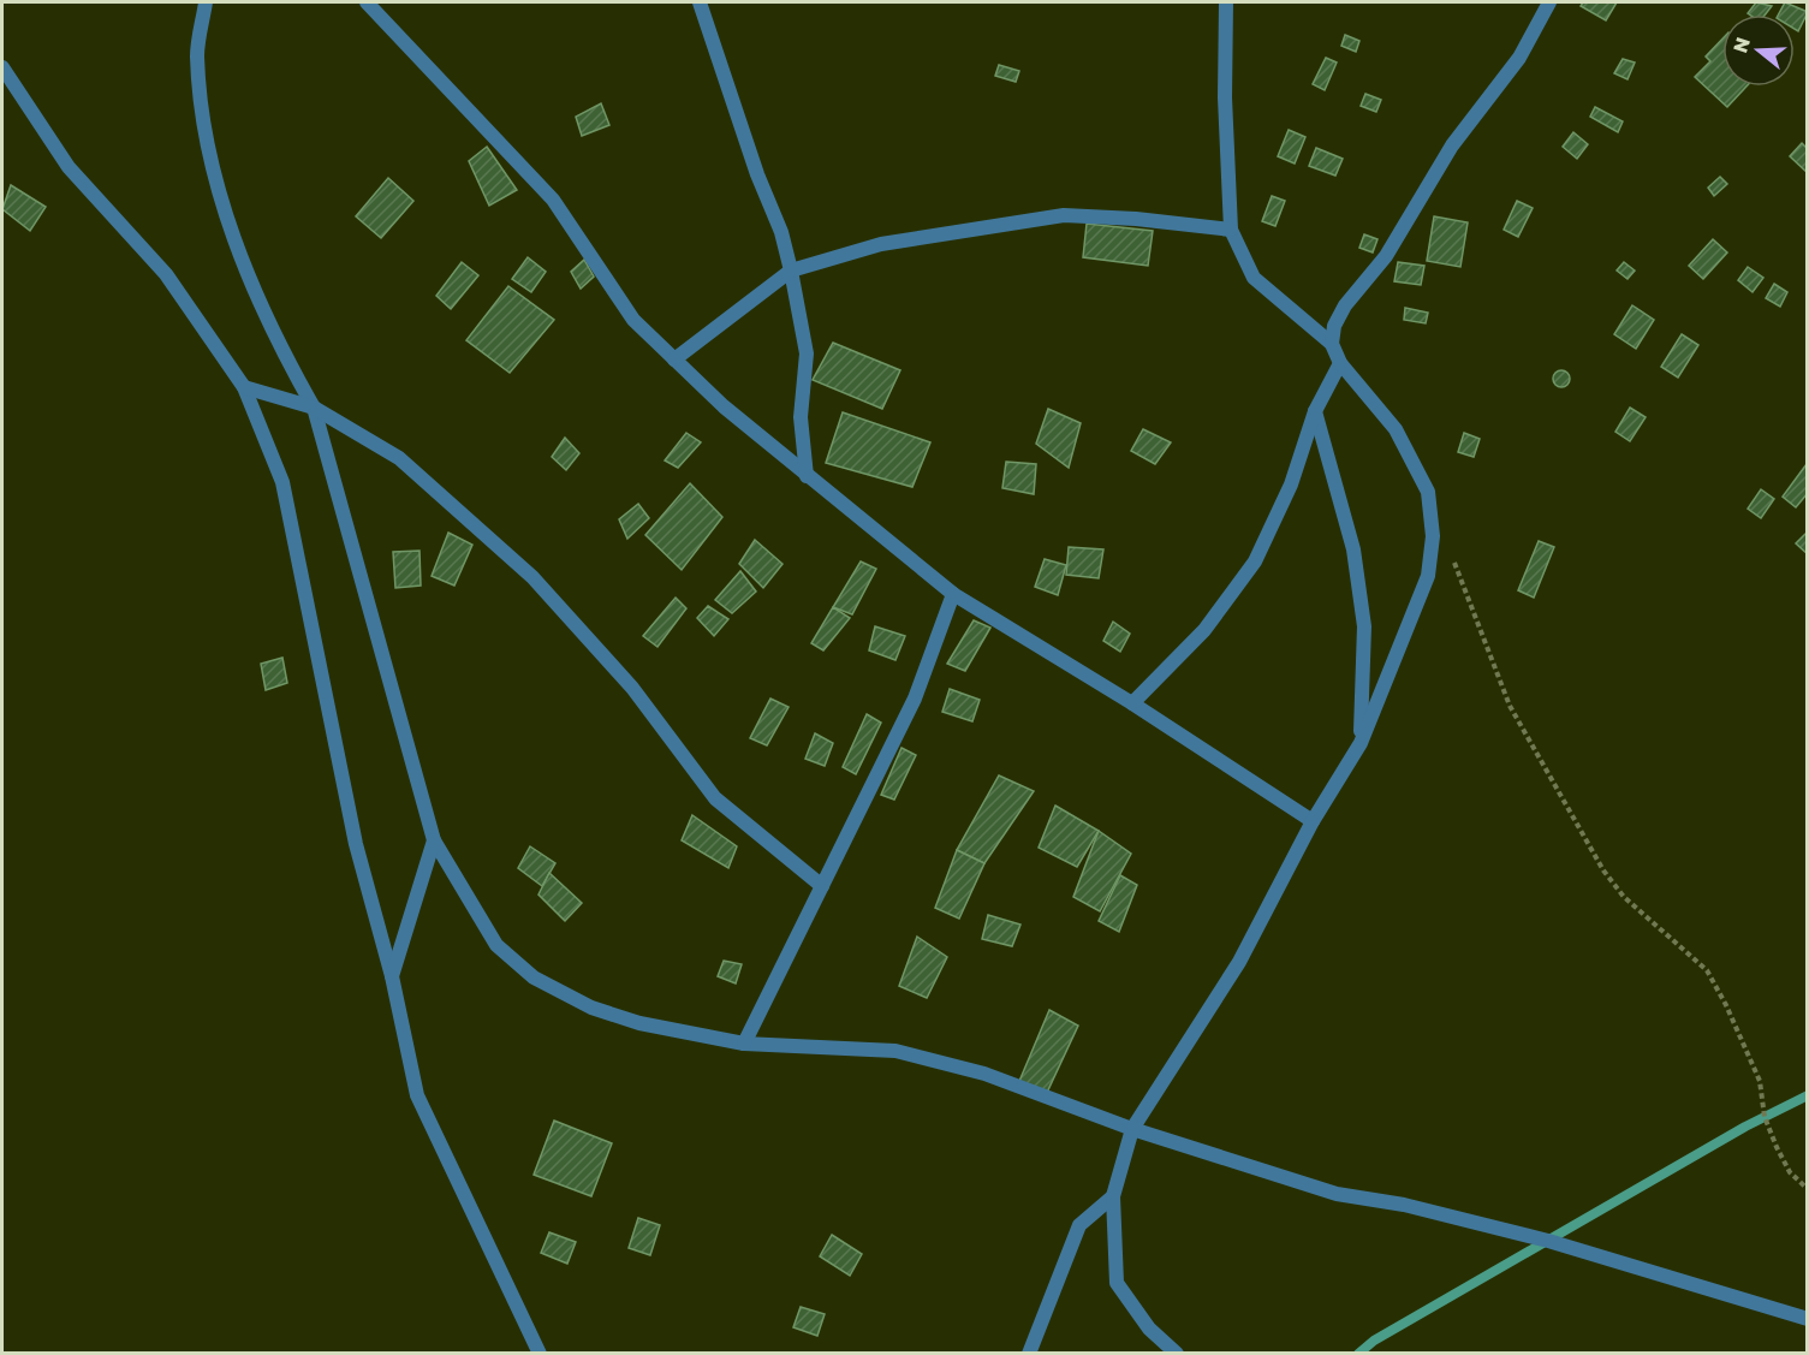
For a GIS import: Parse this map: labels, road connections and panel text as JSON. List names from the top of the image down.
{
  "north": "left"
}
